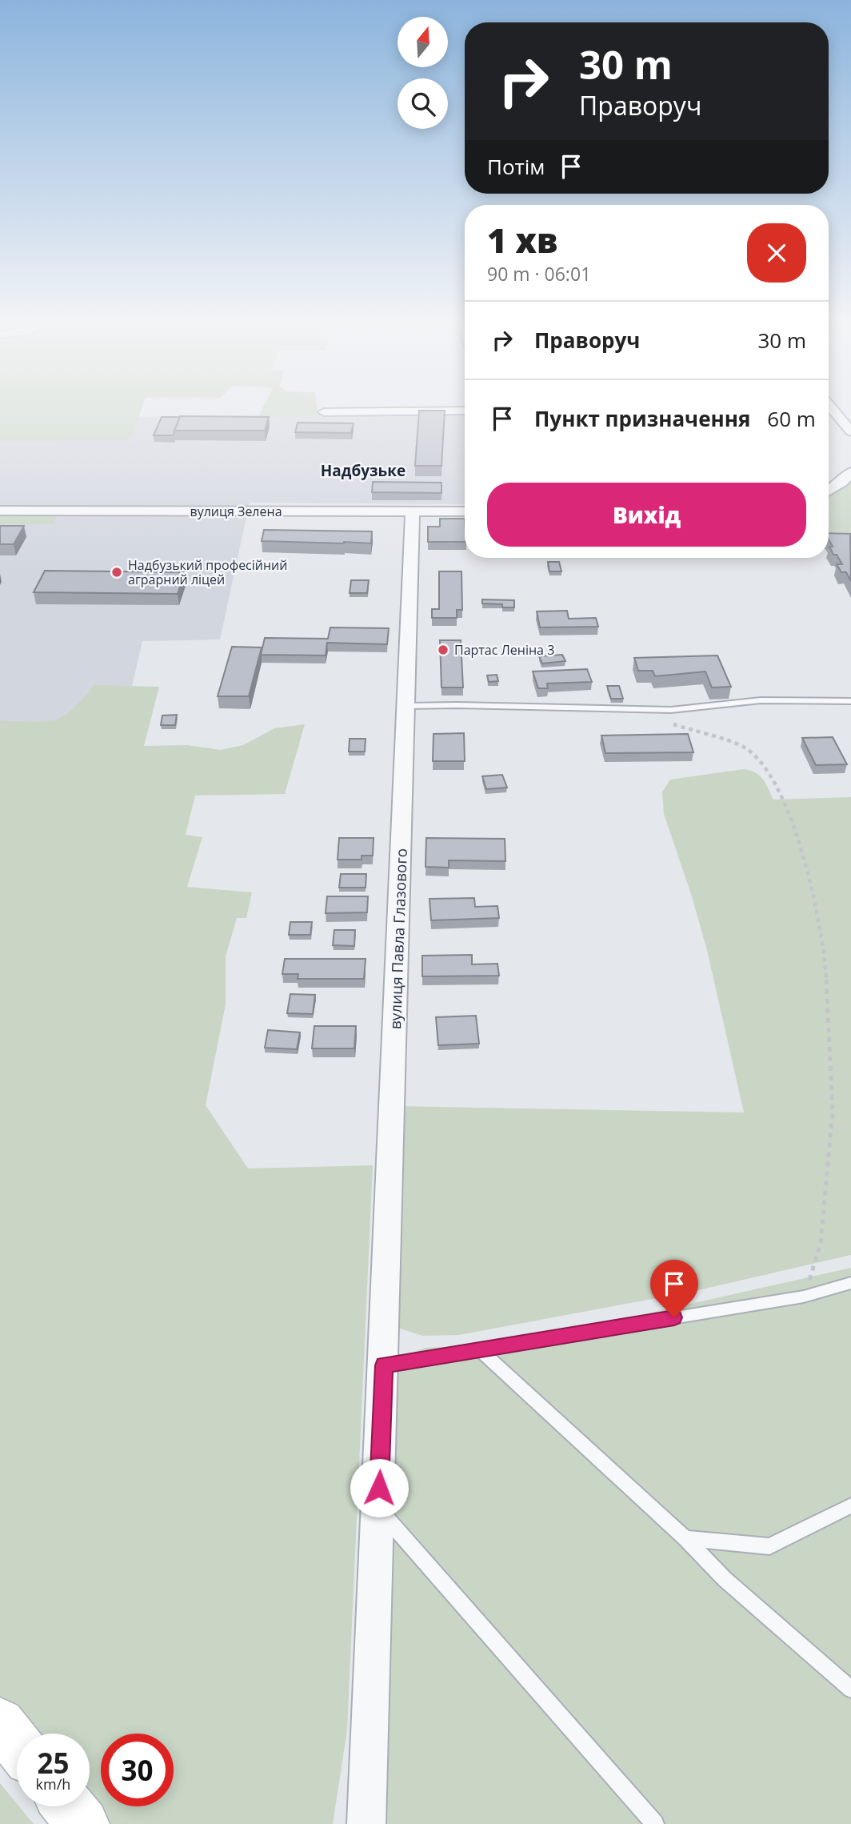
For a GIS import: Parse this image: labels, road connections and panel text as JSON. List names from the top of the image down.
{
  "streets": {
    "street": ["вулиця Зелена", "вулиця Павла Глазового"]
  },
  "crossings": [
    ["вулиця Зелена", "вулиця Павла Глазового"]
  ],
  "districts": ["Надбузьке"],
  "places": ["Надбузький професійний аграрний ліцей", "Партас Леніна 3"],
  "north": "top",
  "page": {
    "turn": ["30 m", "Праворуч"],
    "then": "Потім",
    "heading": ["1 хв", "90 m · 06:01"],
    "list": [
      {
        "name": "Праворуч",
        "value": "30 m"
      },
      {
        "name": "Пункт призначення",
        "value": "60 m"
      }
    ],
    "buttons": "Вихід",
    "speed": "25 km/h",
    "limit": "30"
  }
}
